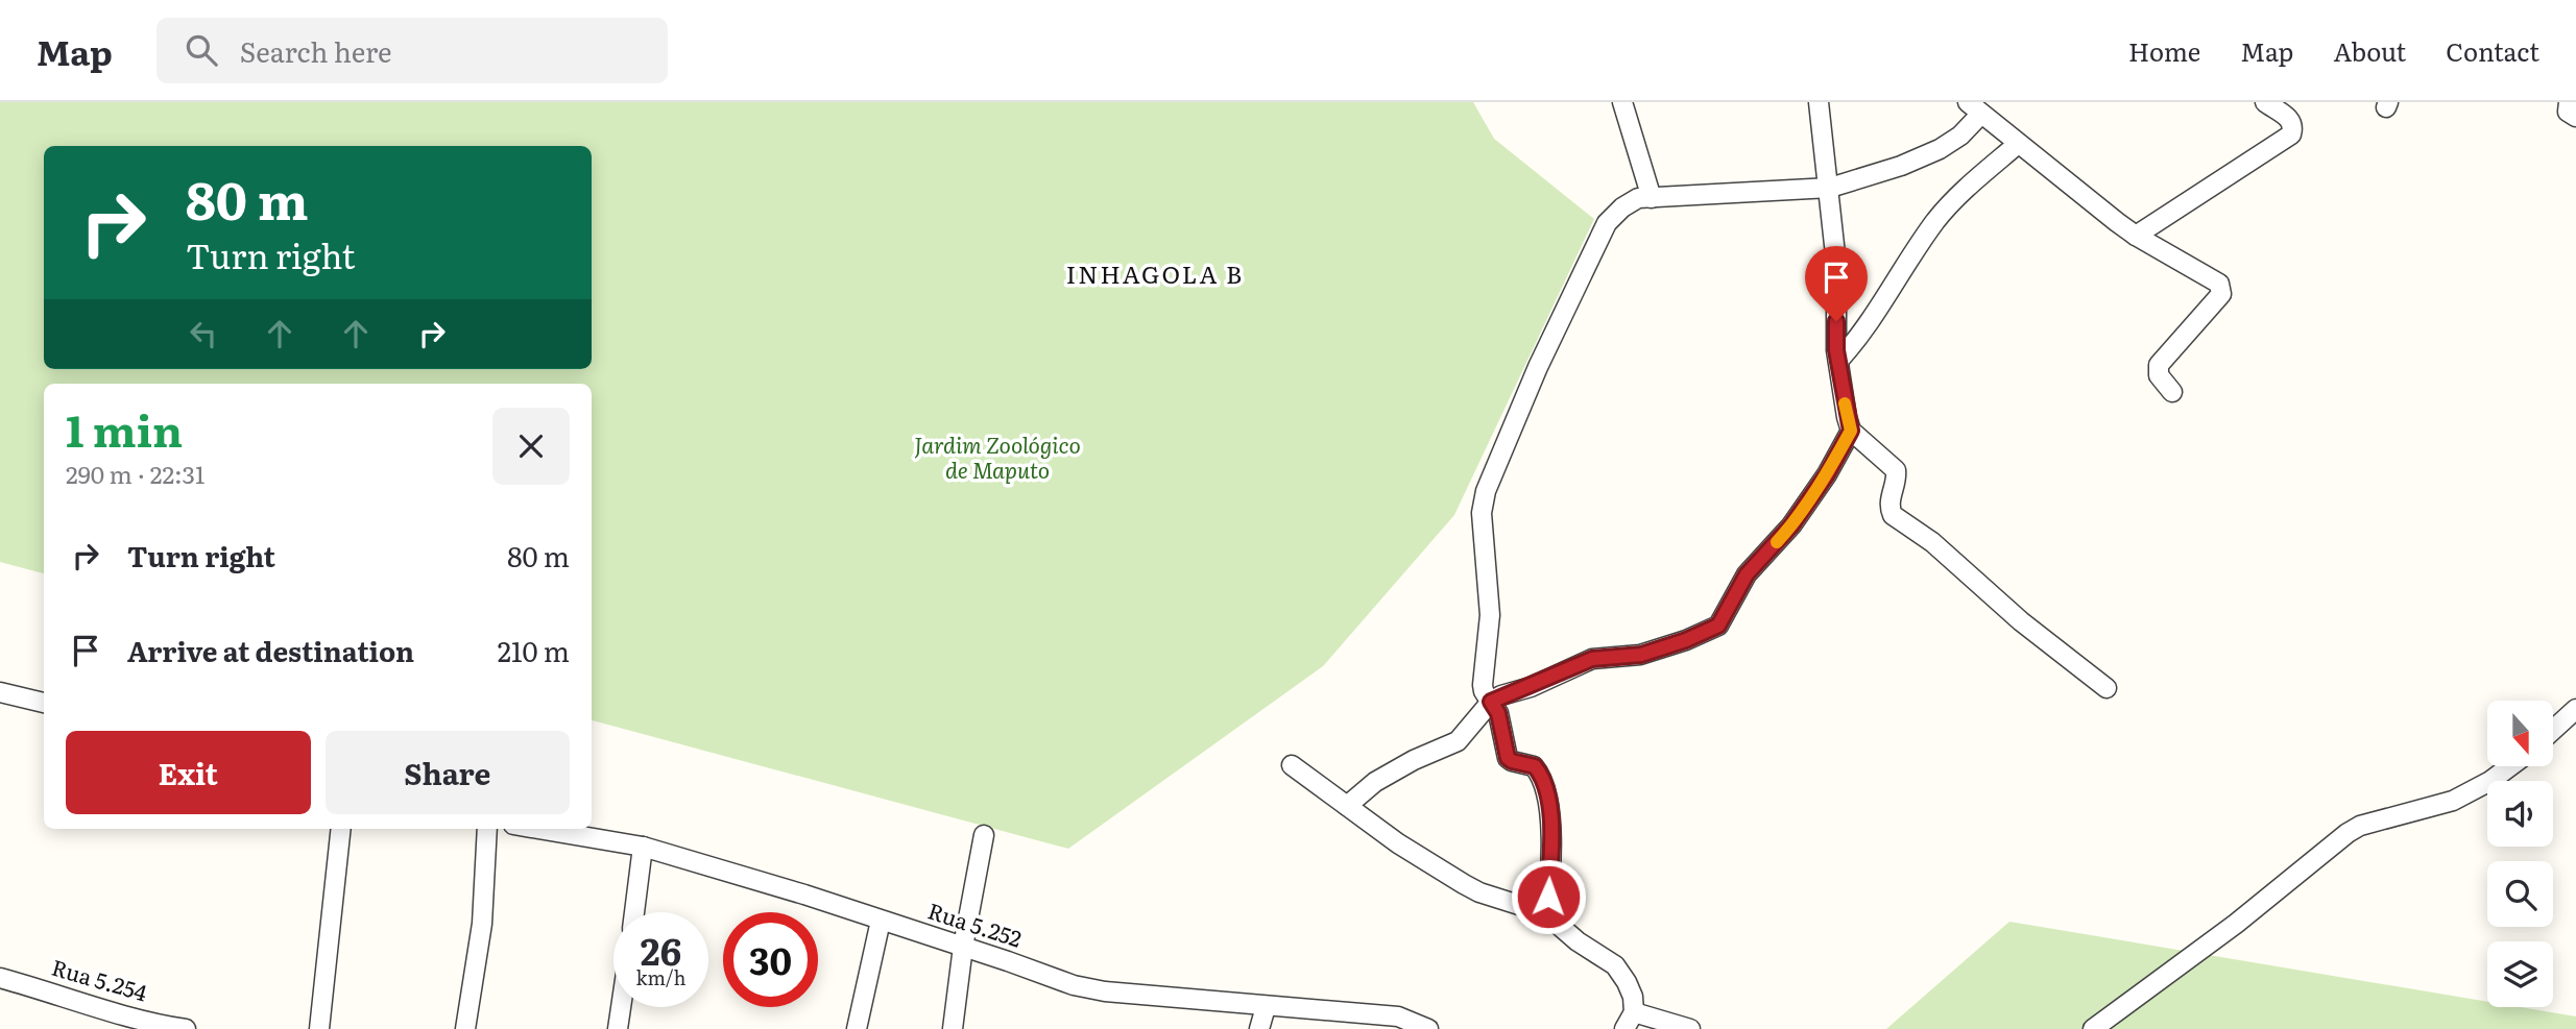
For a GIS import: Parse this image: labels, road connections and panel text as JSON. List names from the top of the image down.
{
  "streets": {
    "street": ["Rua 5.252", "Rua 5.254"]
  },
  "districts": ["INHAGOLA B"],
  "parks": ["Jardim Zoológico de Maputo"],
  "north": "bottom",
  "page": {
    "header": "Map",
    "search": "Search here",
    "nav": [
      "Home",
      "Map",
      "About",
      "Contact"
    ],
    "turn": ["80 m", "Turn right"],
    "heading": ["1 min", "290 m · 22:31"],
    "list": [
      {
        "name": "Turn right",
        "value": "80 m"
      },
      {
        "name": "Arrive at destination",
        "value": "210 m"
      }
    ],
    "buttons": ["Exit", "Share"],
    "speed": "26 km/h",
    "limit": "30"
  }
}
